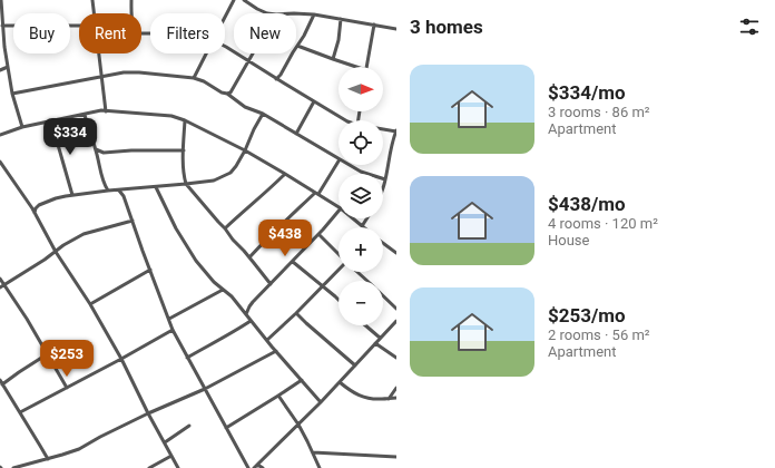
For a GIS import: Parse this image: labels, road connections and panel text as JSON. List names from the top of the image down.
{
  "north": "right",
  "page": {
    "heading": "3 homes",
    "chip": [
      "Buy",
      "Rent",
      "Filters",
      "New"
    ],
    "list": [
      {
        "name": "$334/mo",
        "note": "3 rooms · 86 m² · Apartment"
      },
      {
        "name": "$438/mo",
        "note": "4 rooms · 120 m² · House"
      },
      {
        "name": "$253/mo",
        "note": "2 rooms · 56 m² · Apartment"
      }
    ],
    "map_buttons": ["+", "−"],
    "price": ["$334", "$438", "$253"]
  }
}
